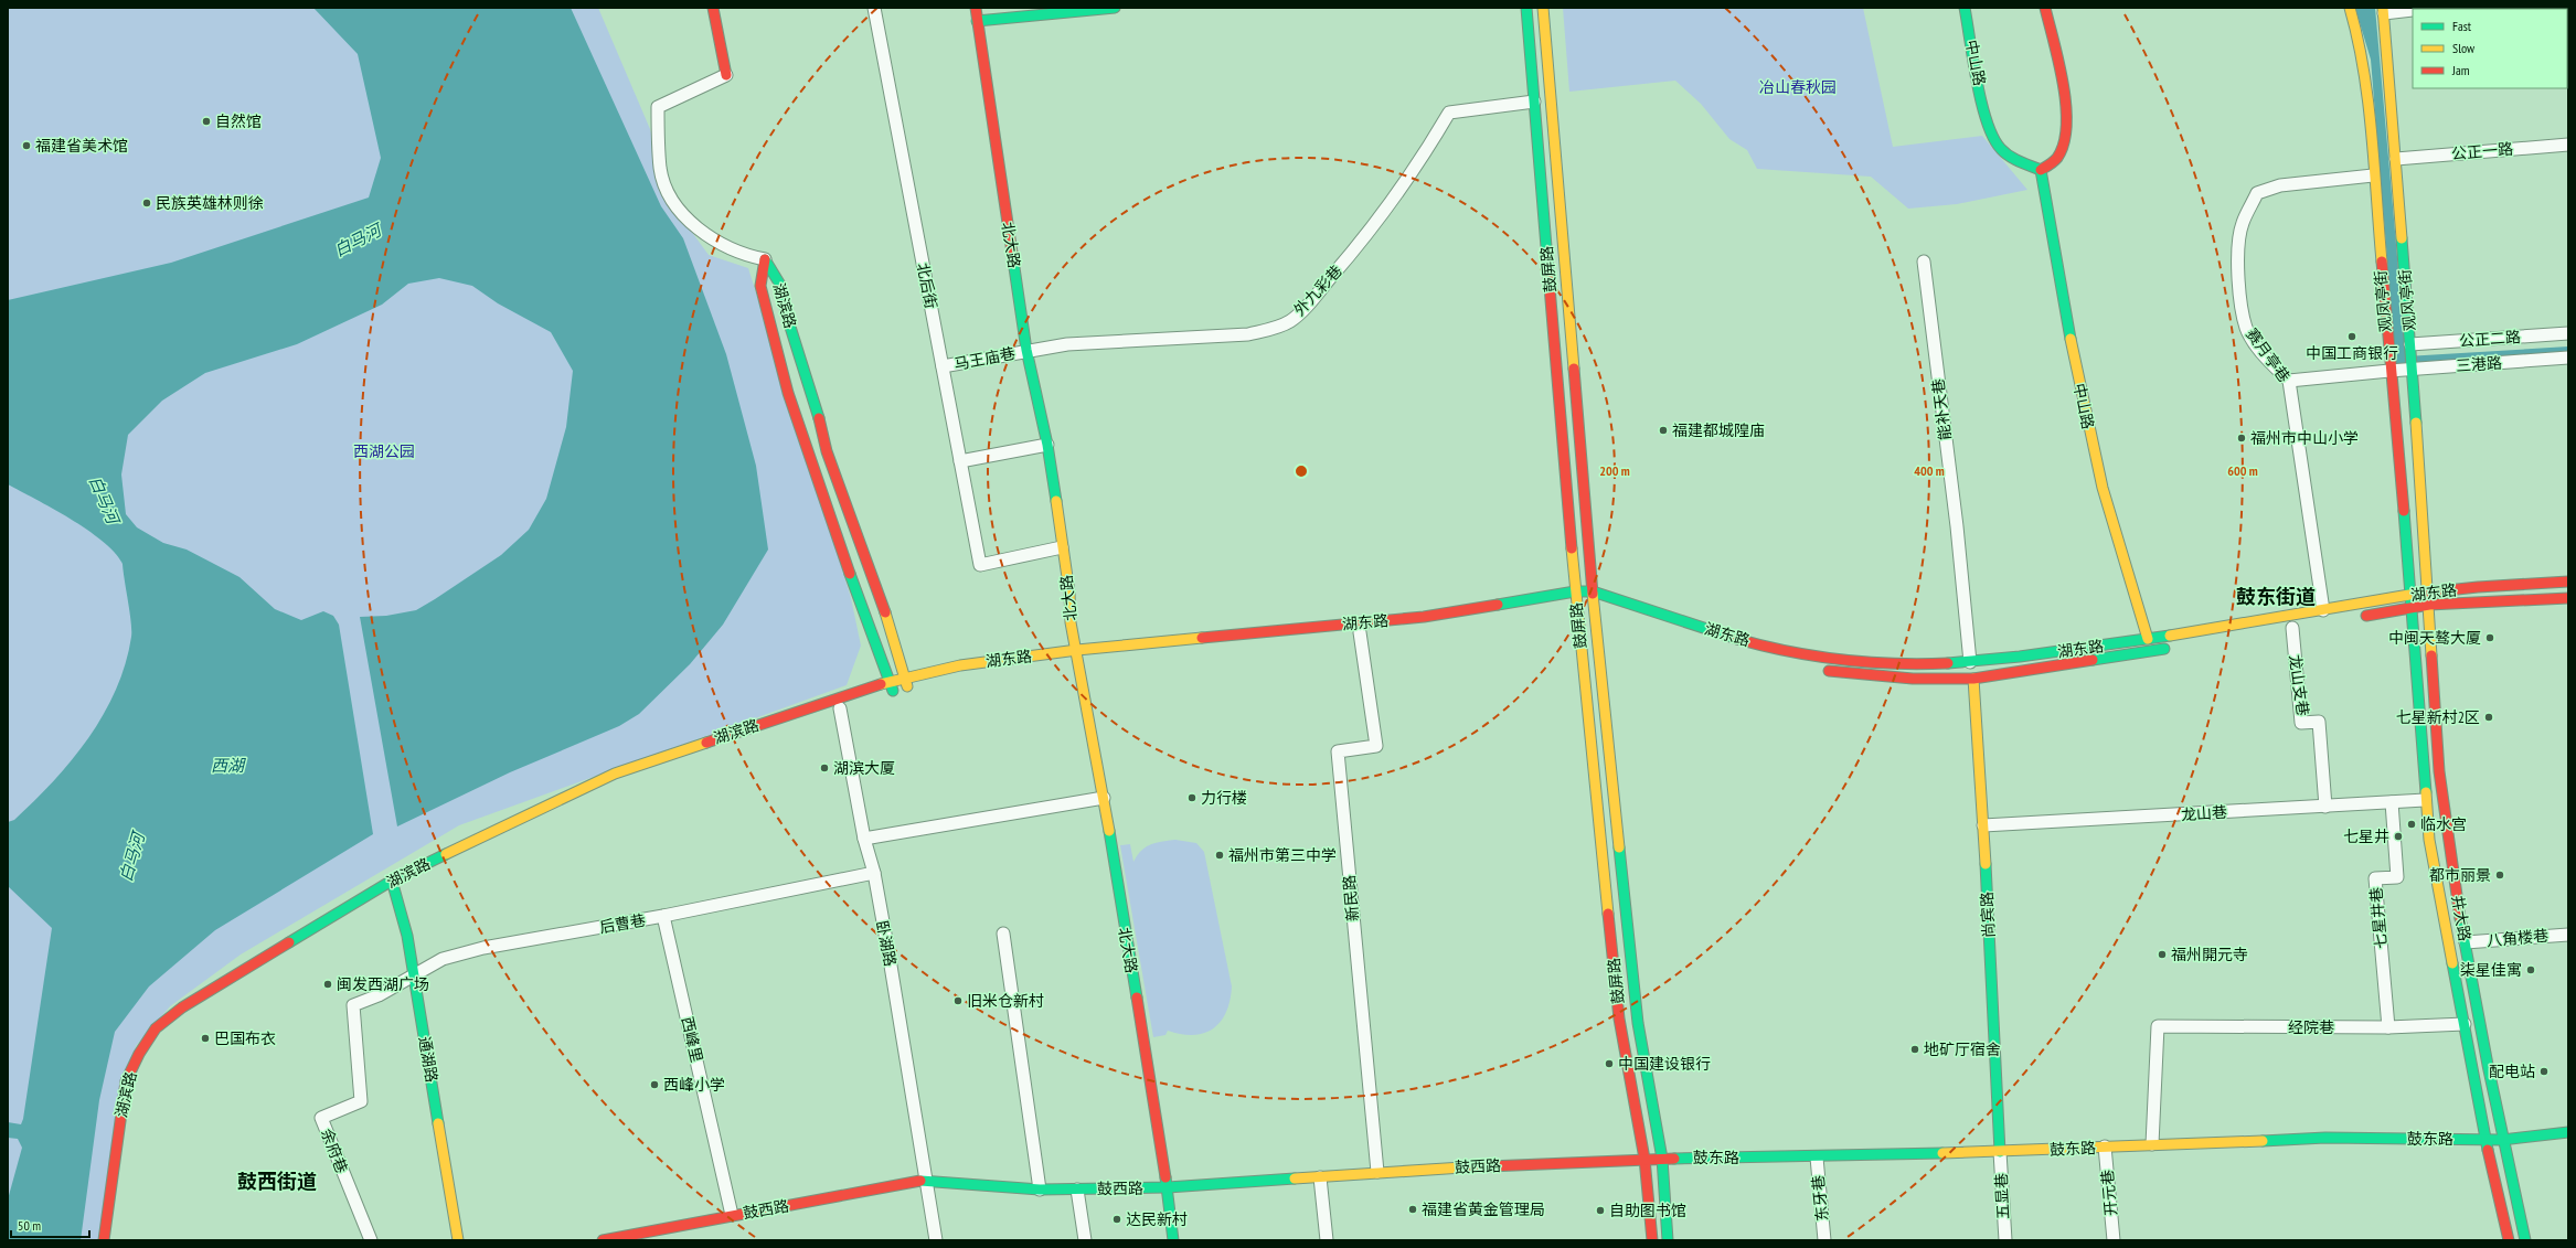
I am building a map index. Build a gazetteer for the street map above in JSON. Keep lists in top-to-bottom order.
{
  "streets": {
    "street": [
      "中山路",
      "公正一路",
      "北大路",
      "鼓屏路",
      "北后街",
      "外九彩巷",
      "观风亭街",
      "观凤亭街",
      "湖滨路",
      "公正二路",
      "赛月亭巷",
      "马王庙巷",
      "三港路",
      "能补天巷",
      "湖东路",
      "龙山支巷",
      "龙山巷",
      "新民路",
      "尚宾路",
      "七星井巷",
      "井大路",
      "后曹巷",
      "八角楼巷",
      "卧湖路",
      "经院巷",
      "西峰里",
      "通湖路",
      "鼓东路",
      "余府巷",
      "鼓西路",
      "开元巷",
      "五显巷",
      "东牙巷"
    ]
  },
  "crossings": [
    ["中山路", "湖东路"],
    ["公正一路", "观风亭街"],
    ["北大路", "北后街"],
    ["北大路", "外九彩巷"],
    ["北大路", "马王庙巷"],
    ["北大路", "湖东路"],
    ["北大路", "鼓西路"],
    ["鼓屏路", "外九彩巷"],
    ["鼓屏路", "湖东路"],
    ["鼓屏路", "鼓东路"],
    ["鼓屏路", "鼓西路"],
    ["北后街", "马王庙巷"],
    ["外九彩巷", "马王庙巷"],
    ["观风亭街", "公正二路"],
    ["观风亭街", "三港路"],
    ["观风亭街", "湖东路"],
    ["观风亭街", "井大路"],
    ["观凤亭街", "赛月亭巷"],
    ["观凤亭街", "三港路"],
    ["观凤亭街", "湖东路"],
    ["观凤亭街", "龙山巷"],
    ["观凤亭街", "经院巷"],
    ["观凤亭街", "鼓东路"],
    ["湖滨路", "湖东路"],
    ["湖滨路", "卧湖路"],
    ["湖滨路", "通湖路"],
    ["赛月亭巷", "三港路"],
    ["赛月亭巷", "湖东路"],
    ["能补天巷", "湖东路"],
    ["湖东路", "新民路"],
    ["湖东路", "尚宾路"],
    ["湖东路", "井大路"],
    ["龙山支巷", "龙山巷"],
    ["龙山巷", "尚宾路"],
    ["龙山巷", "七星井巷"],
    ["新民路", "鼓西路"],
    ["尚宾路", "鼓东路"],
    ["尚宾路", "五显巷"],
    ["七星井巷", "经院巷"],
    ["井大路", "八角楼巷"],
    ["井大路", "鼓东路"],
    ["后曹巷", "卧湖路"],
    ["后曹巷", "西峰里"],
    ["后曹巷", "通湖路"],
    ["后曹巷", "余府巷"],
    ["卧湖路", "鼓西路"],
    ["经院巷", "鼓东路"],
    ["西峰里", "鼓西路"],
    ["鼓东路", "鼓西路"],
    ["鼓东路", "开元巷"],
    ["鼓东路", "五显巷"],
    ["鼓东路", "东牙巷"]
  ],
  "districts": ["鼓东街道", "鼓西街道"],
  "water": ["白马河", "西湖"],
  "parks": ["冶山春秋园", "西湖公园"],
  "places": [
    "自然馆",
    "福建省美术馆",
    "民族英雄林则徐",
    "中国工商银行",
    "福建都城隍庙",
    "福州市中山小学",
    "中闽天骜大厦",
    "七星新村2区",
    "湖滨大厦",
    "力行楼",
    "临水宫",
    "七星井",
    "福州市第三中学",
    "都市丽景",
    "福州開元寺",
    "柒星佳寓",
    "闽发西湖广场",
    "旧米仓新村",
    "巴国布衣",
    "地矿厅宿舍",
    "中国建设银行",
    "配电站",
    "西峰小学",
    "福建省黄金管理局",
    "自助图书馆",
    "达民新村"
  ],
  "legend": ["Fast", "Slow", "Jam"],
  "scale_bar": "50 m",
  "rings": ["200 m", "400 m", "600 m"]
}
